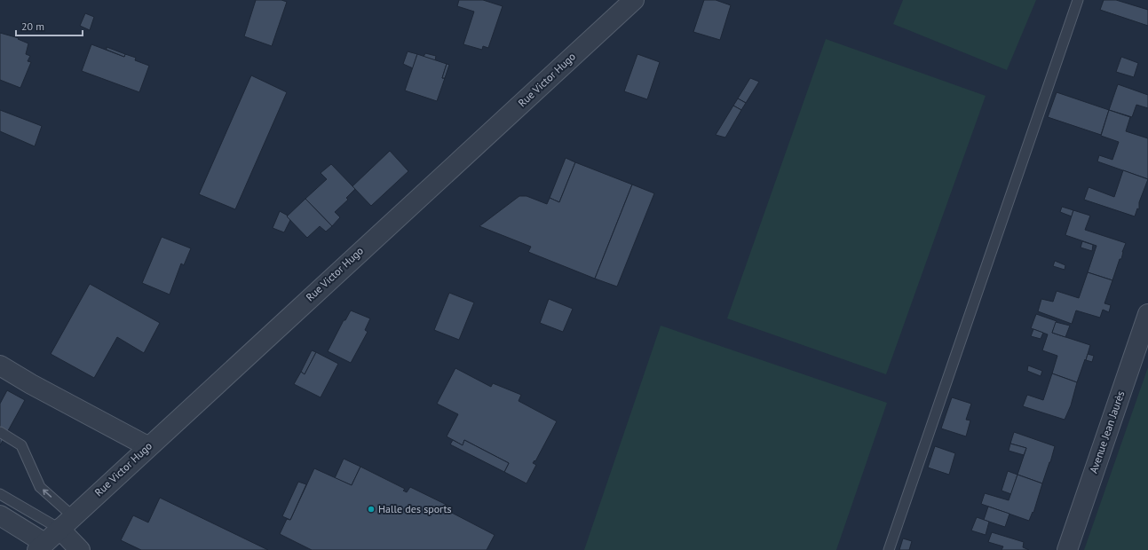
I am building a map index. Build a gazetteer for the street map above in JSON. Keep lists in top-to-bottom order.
{
  "streets": {
    "street": ["Rue Victor Hugo", "Avenue Jean Jaurès"]
  },
  "places": ["Halle des sports"],
  "scale_bar": "20 m"
}
